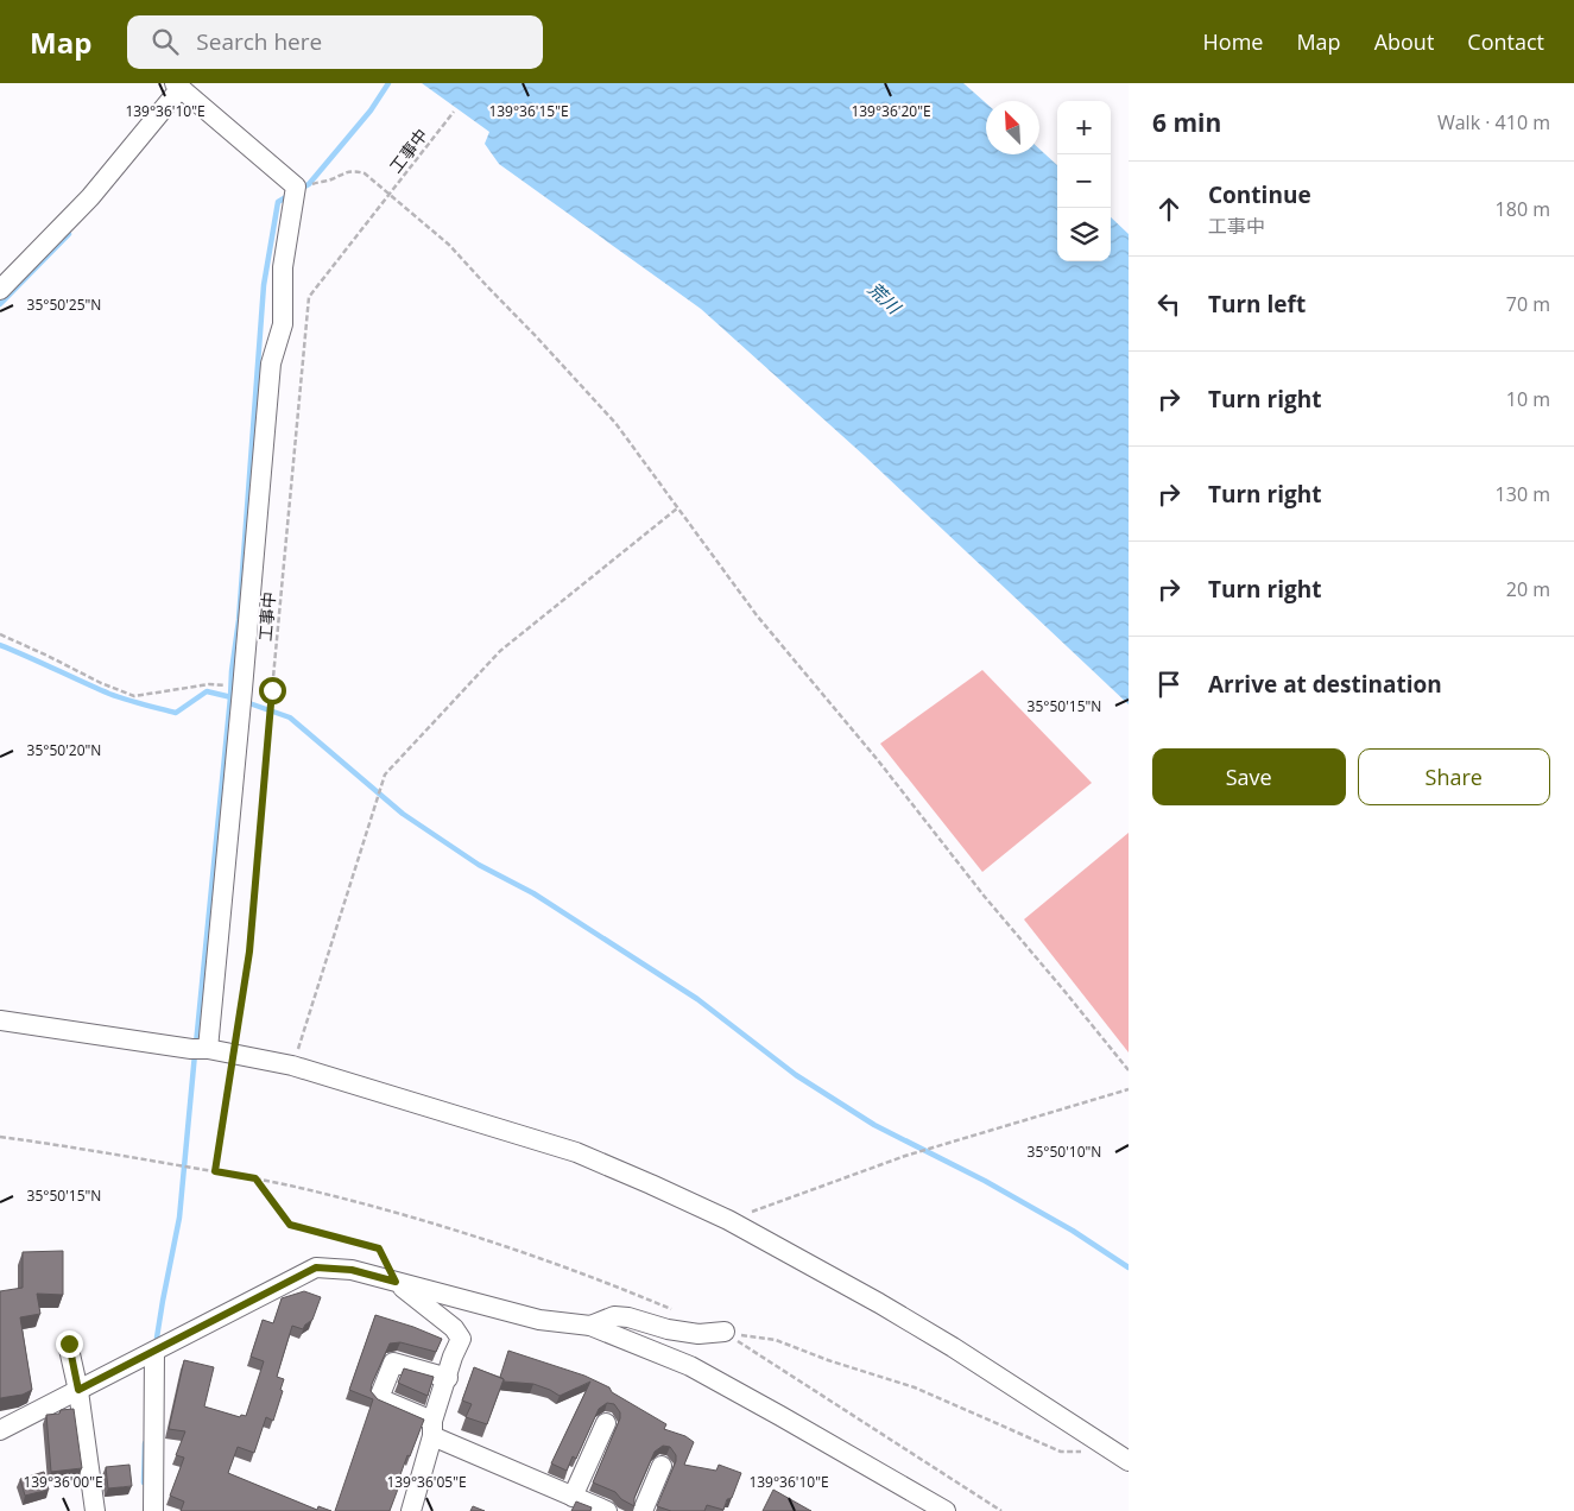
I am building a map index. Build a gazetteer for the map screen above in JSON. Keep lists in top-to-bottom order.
{
  "streets": {
    "path": ["工事中"]
  },
  "water": ["荒川"],
  "north": "top left",
  "page": {
    "header": "Map",
    "search": "Search here",
    "nav": [
      "Home",
      "Map",
      "About",
      "Contact"
    ],
    "heading": ["6 min", "Walk · 410 m"],
    "map_buttons": ["+", "−"],
    "list": [
      ["Continue", "工事中", "180 m"],
      ["Turn left", "70 m"],
      ["Turn right", "10 m"],
      ["Turn right", "130 m"],
      ["Turn right", "20 m"],
      "Arrive at destination"
    ],
    "buttons": ["Save", "Share"]
  },
  "coordinates": [
    "139°36'20\"E",
    "139°36'10\"E",
    "139°36'15\"E",
    "35°50'25\"N",
    "35°50'15\"N",
    "35°50'20\"N",
    "35°50'10\"N",
    "139°36'00\"E",
    "139°36'05\"E"
  ]
}
